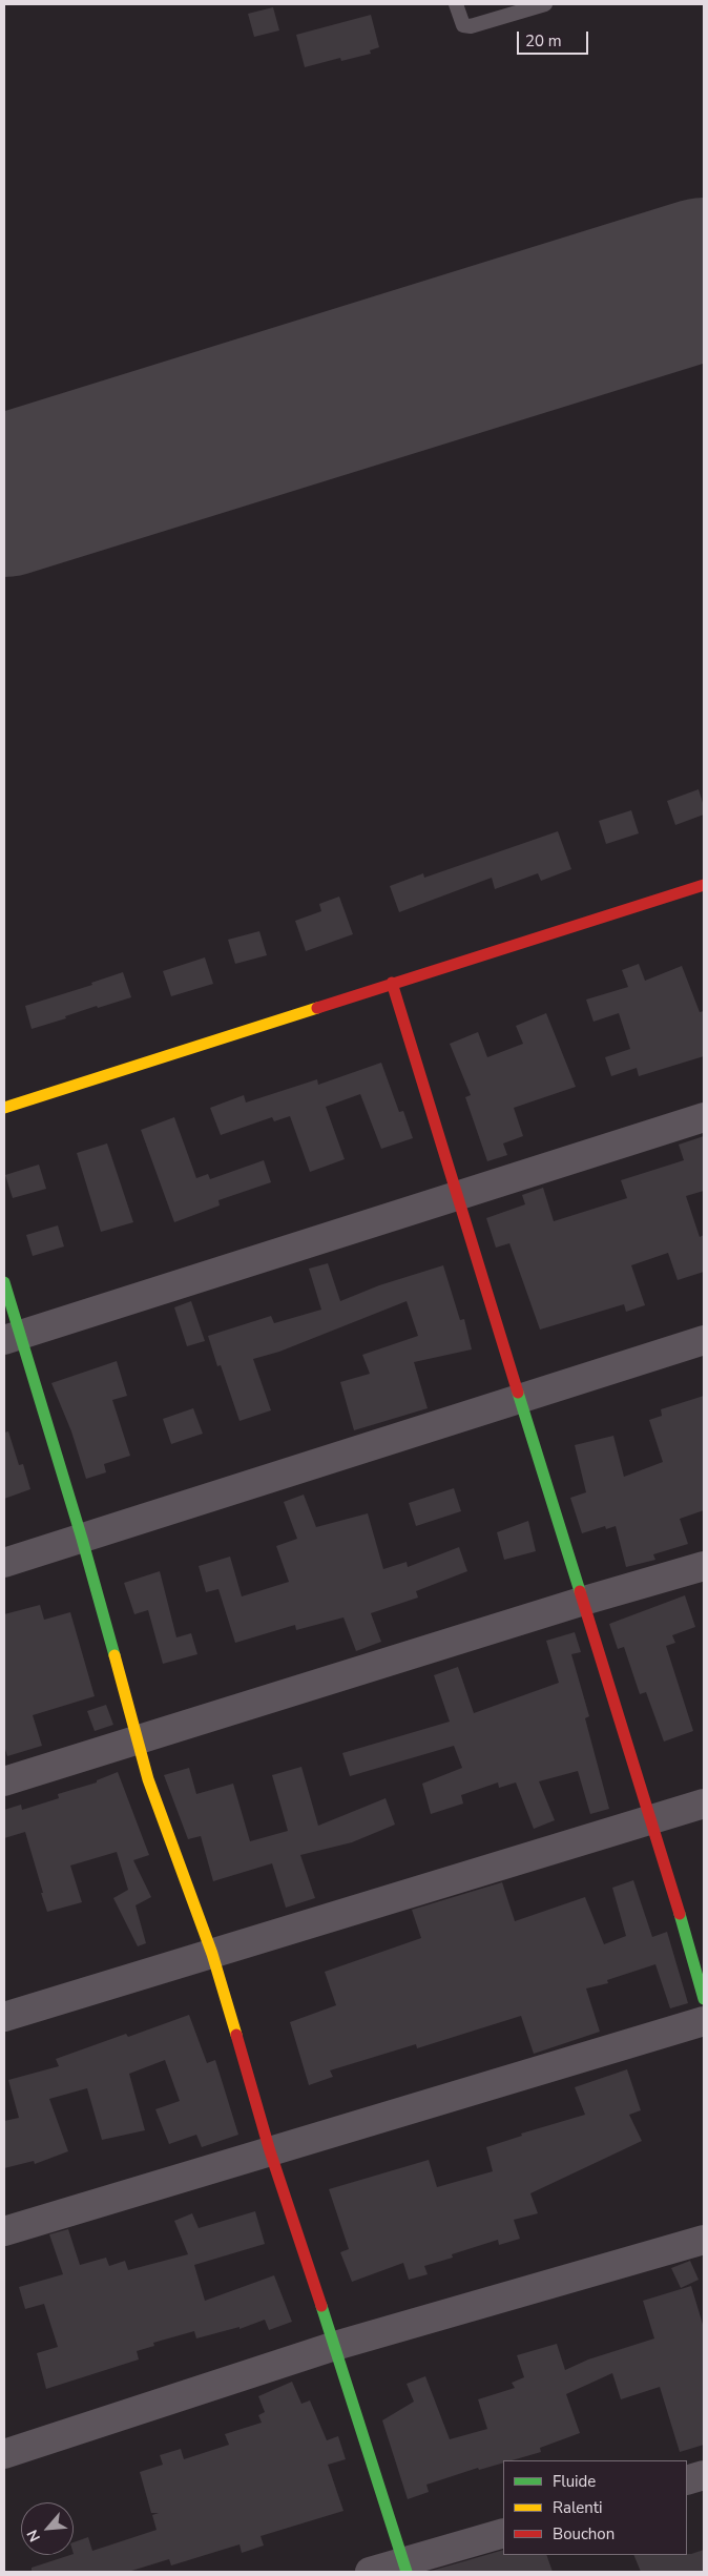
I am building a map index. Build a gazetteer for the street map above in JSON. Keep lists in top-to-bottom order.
{
  "legend": ["Fluide", "Ralenti", "Bouchon"],
  "scale_bar": "20 m",
  "north": "bottom left"
}
